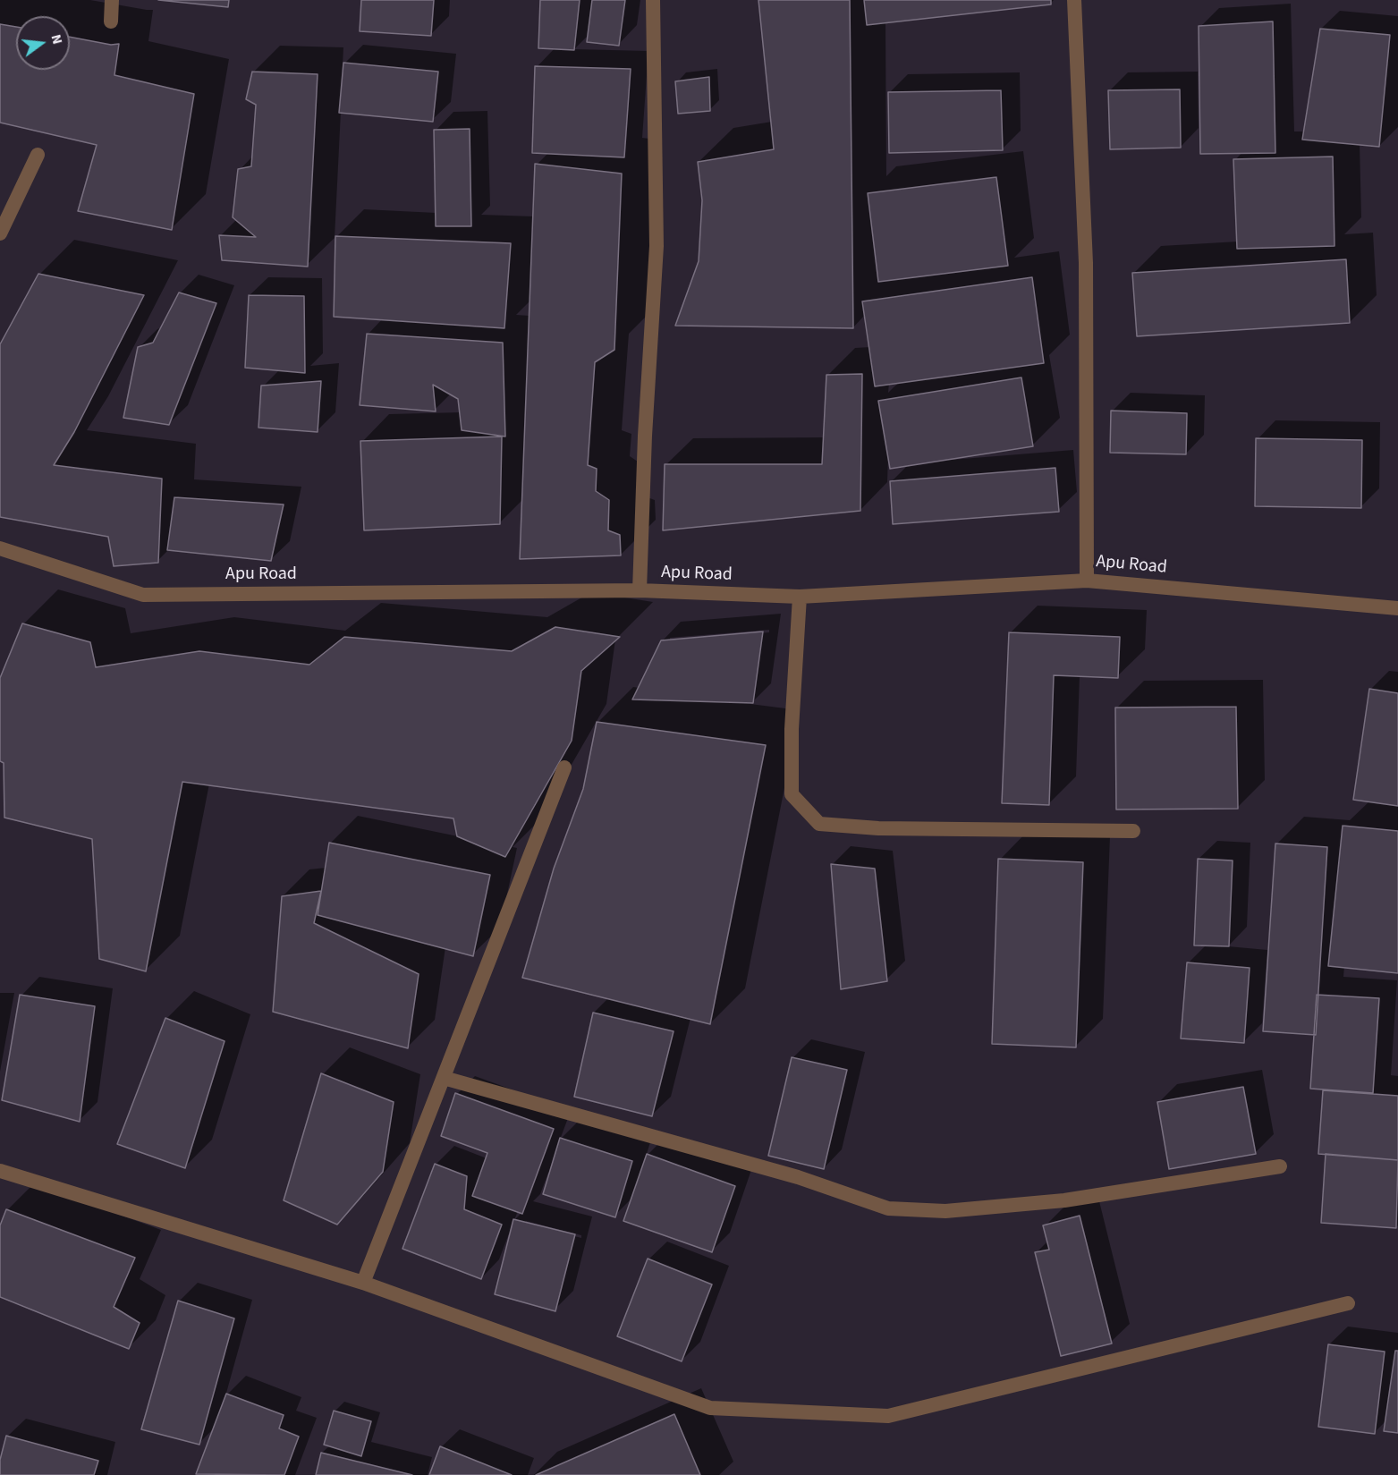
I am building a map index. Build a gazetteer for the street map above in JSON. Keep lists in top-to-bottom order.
{
  "streets": {
    "street": ["Apu Road"]
  },
  "north": "right"
}
